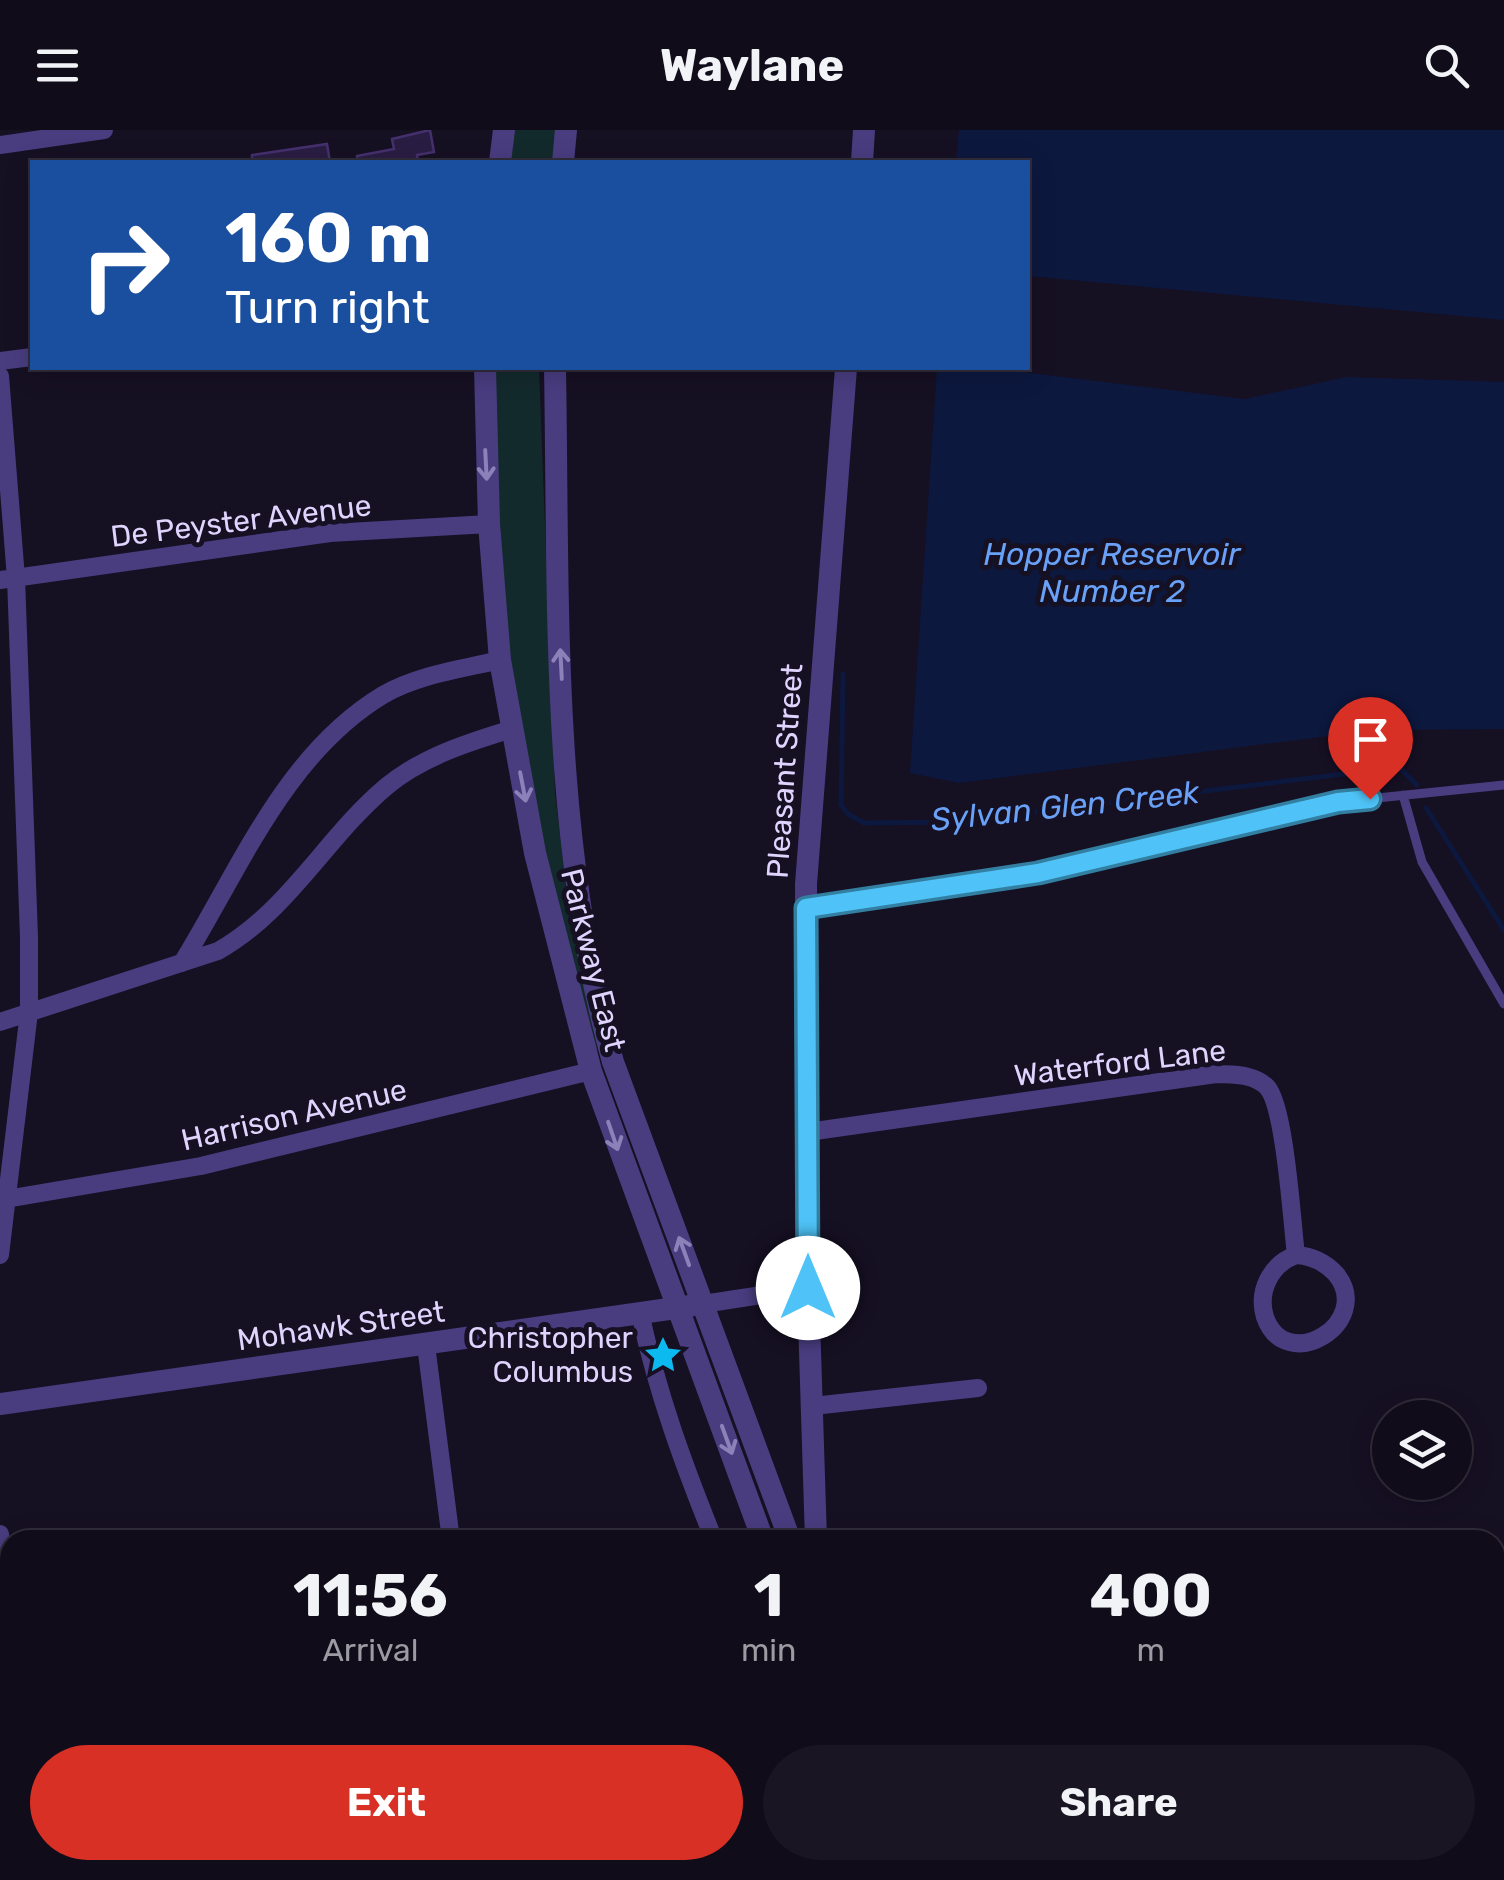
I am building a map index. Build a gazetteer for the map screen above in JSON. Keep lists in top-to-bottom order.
{
  "streets": {
    "street": [
      "De Peyster Avenue",
      "Pleasant Street",
      "Parkway East",
      "Waterford Lane",
      "Harrison Avenue",
      "Mohawk Street"
    ]
  },
  "crossings": [
    ["De Peyster Avenue", "Parkway East"],
    ["Pleasant Street", "Waterford Lane"],
    ["Pleasant Street", "Mohawk Street"],
    ["Parkway East", "Harrison Avenue"],
    ["Parkway East", "Mohawk Street"]
  ],
  "water": ["Hopper Reservoir Number 2", "Sylvan Glen Creek"],
  "places": {
    "place": ["Christopher Columbus"]
  },
  "page": {
    "header": "Waylane",
    "turn": ["160 m", "Turn right"],
    "eta": [
      "11:56",
      "Arrival",
      "1",
      "min",
      "400",
      "m"
    ],
    "buttons": ["Exit", "Share"]
  }
}
